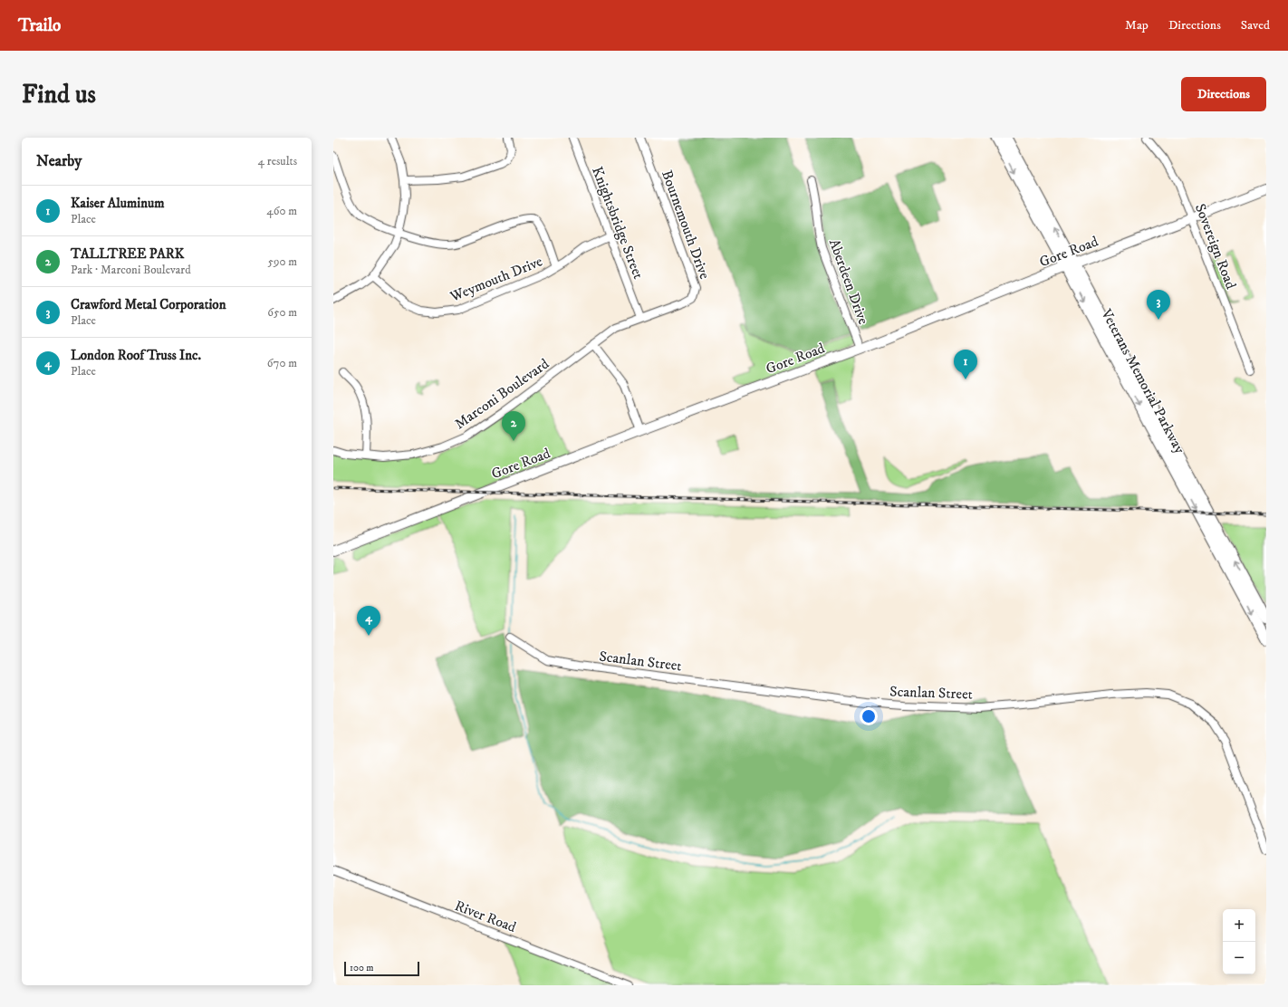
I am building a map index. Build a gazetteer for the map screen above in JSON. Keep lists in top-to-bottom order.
{
  "streets": {
    "highway": ["Veterans Memorial Parkway"],
    "main road": ["Gore Road"],
    "street": [
      "Knightsbridge Street",
      "Bournemouth Drive",
      "Sovereign Road",
      "Weymouth Drive",
      "Aberdeen Drive",
      "Marconi Boulevard",
      "Scanlan Street",
      "River Road"
    ]
  },
  "crossings": [
    ["Knightsbridge Street", "Bournemouth Drive"],
    ["Knightsbridge Street", "Weymouth Drive"],
    ["Bournemouth Drive", "Marconi Boulevard"],
    ["Sovereign Road", "Gore Road"],
    ["Gore Road", "Aberdeen Drive"],
    ["Gore Road", "Veterans Memorial Parkway"]
  ],
  "scale_bar": "100 m",
  "page": {
    "header": "Trailo",
    "nav": ["Map", "Directions", "Saved"],
    "buttons": "Directions",
    "title": "Find us",
    "heading": ["Nearby", "4 results"],
    "list": [
      {
        "mark": "1",
        "name": "Kaiser Aluminum",
        "note": "Place",
        "value": "460 m"
      },
      {
        "mark": "2",
        "name": "TALLTREE PARK",
        "note": "Park · Marconi Boulevard",
        "value": "590 m"
      },
      {
        "mark": "3",
        "name": "Crawford Metal Corporation",
        "note": "Place",
        "value": "650 m"
      },
      {
        "mark": "4",
        "name": "London Roof Truss Inc.",
        "note": "Place",
        "value": "670 m"
      }
    ],
    "pins": [
      "3",
      "1",
      "2",
      "4"
    ],
    "map_buttons": ["+", "−"],
    "scale": "100 m"
  }
}
